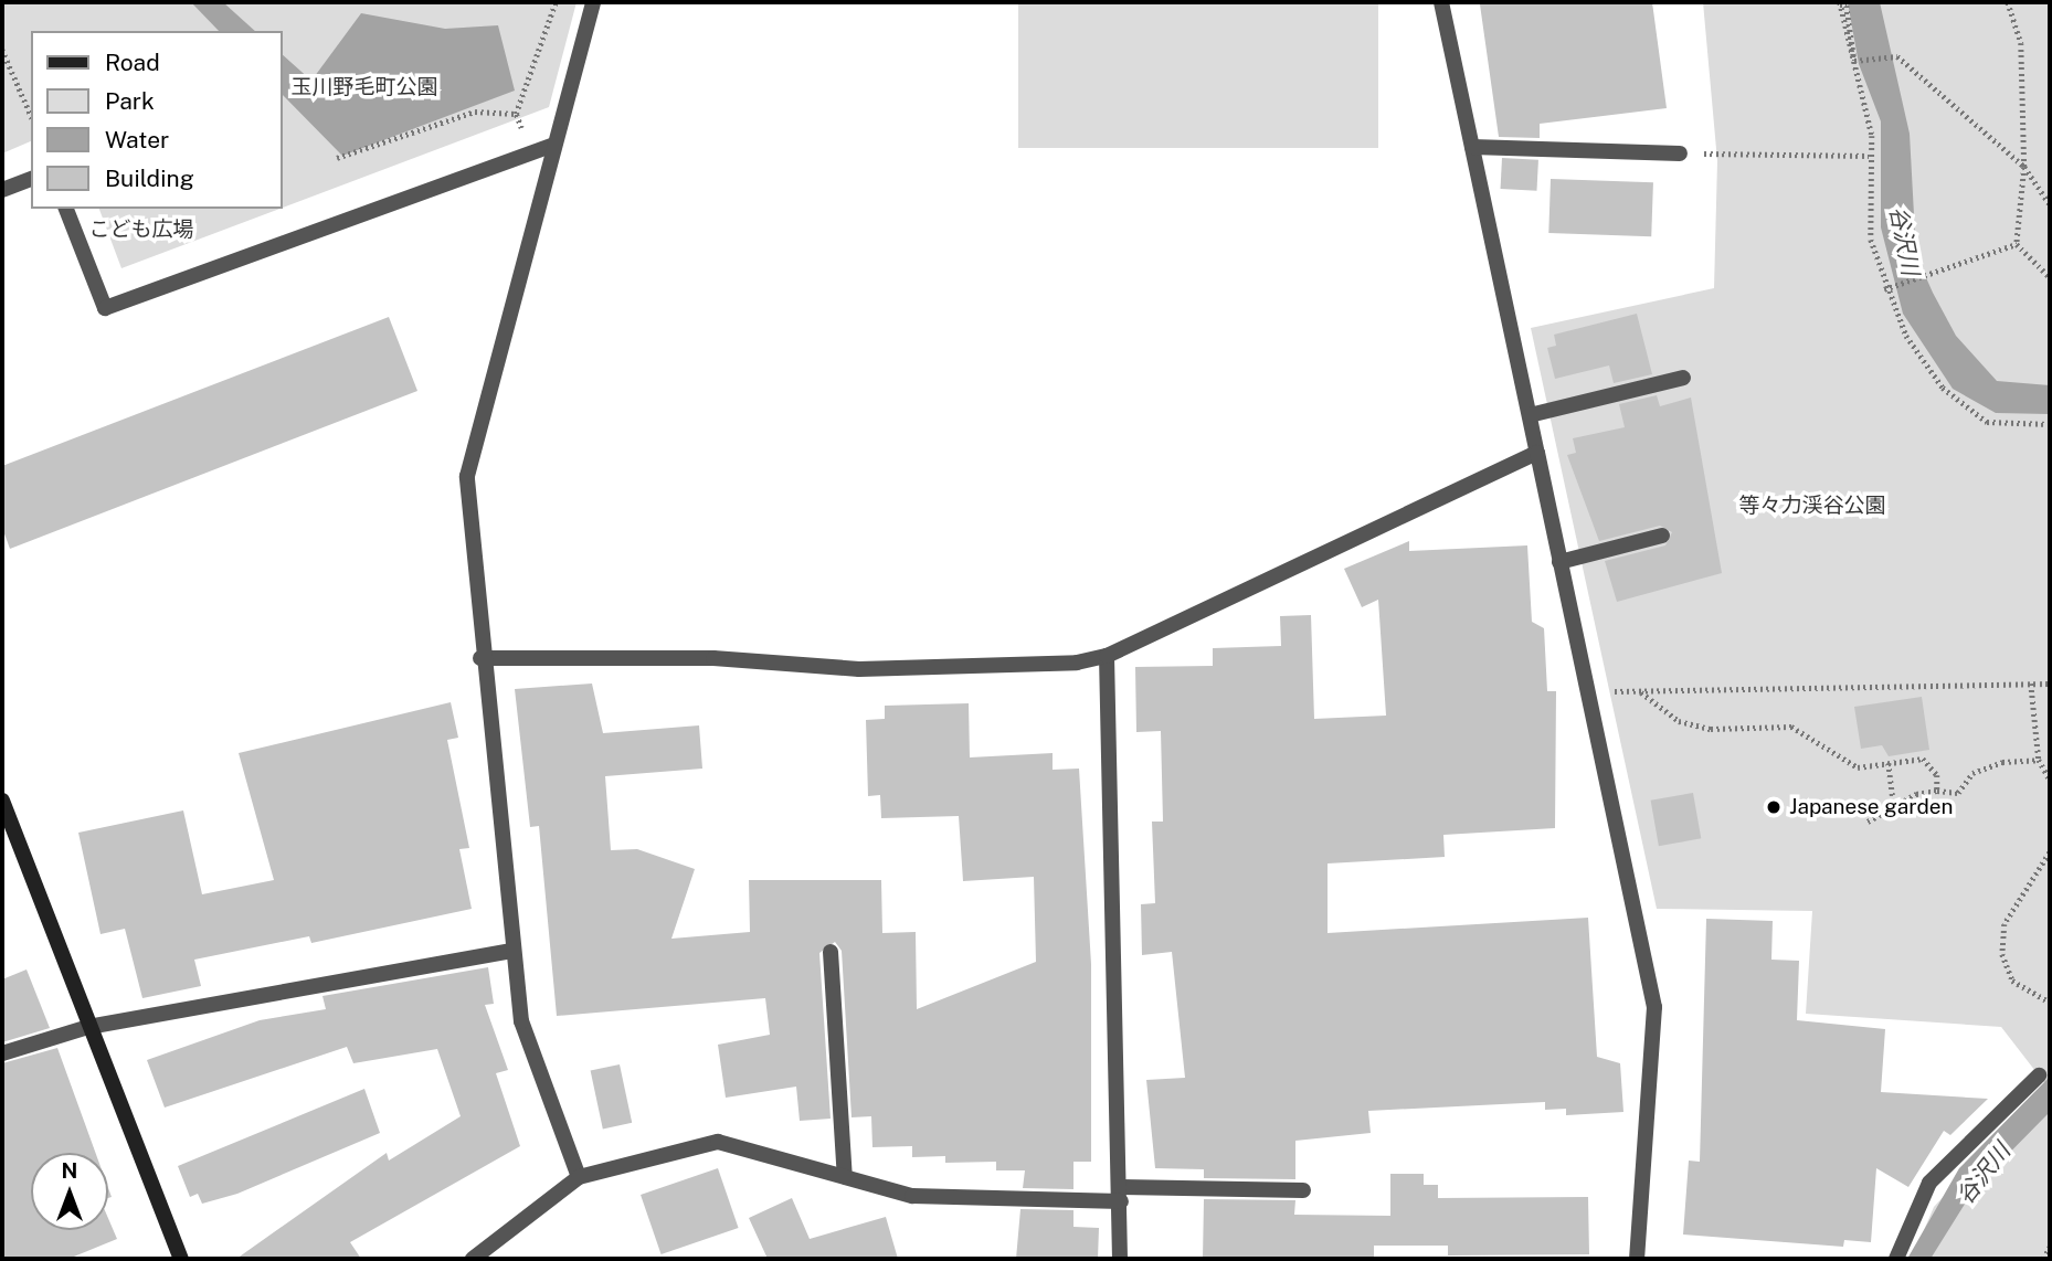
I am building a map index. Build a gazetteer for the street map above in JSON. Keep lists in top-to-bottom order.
{
  "water": ["谷沢川"],
  "parks": ["玉川野毛町公園", "こども広場", "等々力渓谷公園"],
  "places": ["Japanese garden"],
  "legend": [
    "Road",
    "Park",
    "Water",
    "Building"
  ],
  "north": "top"
}
